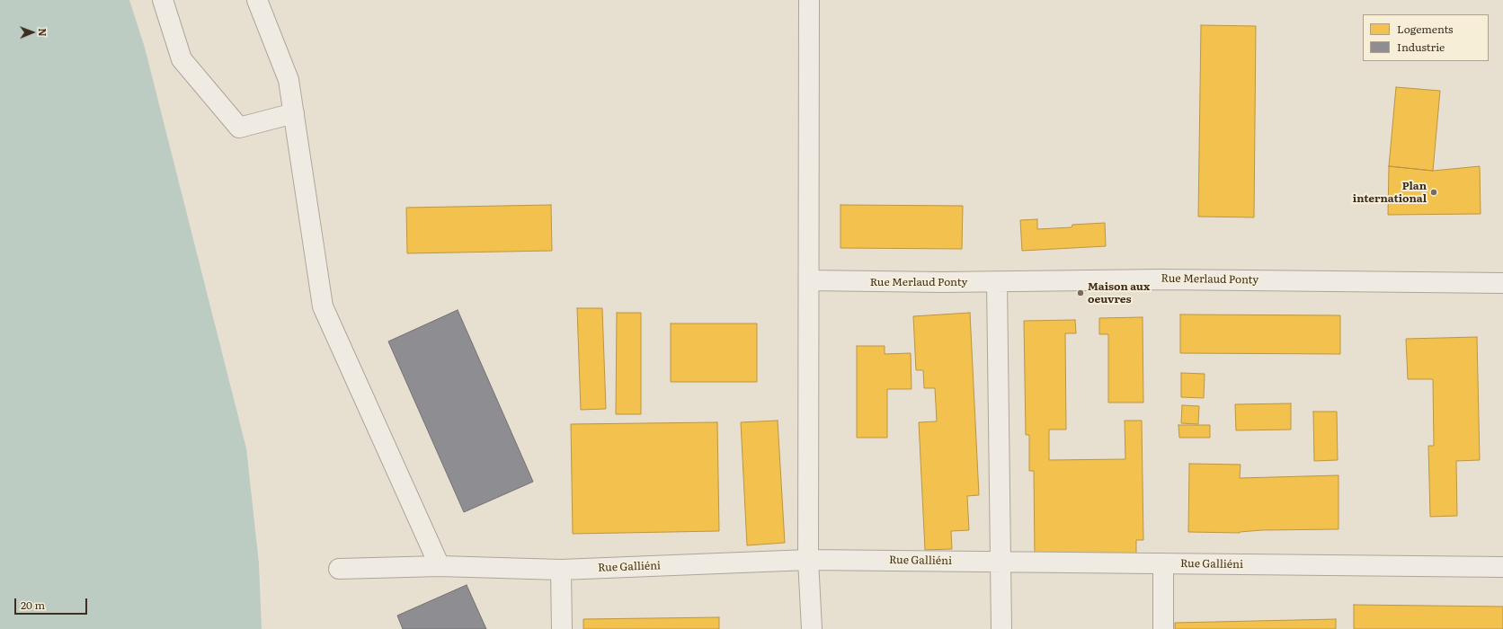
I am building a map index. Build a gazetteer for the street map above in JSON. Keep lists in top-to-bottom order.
{
  "streets": {
    "street": ["Rue Merlaud Ponty", "Rue Galliéni"]
  },
  "places": ["Plan international", "Maison aux oeuvres"],
  "legend": ["Logements", "Industrie"],
  "scale_bar": "20 m",
  "north": "right"
}
